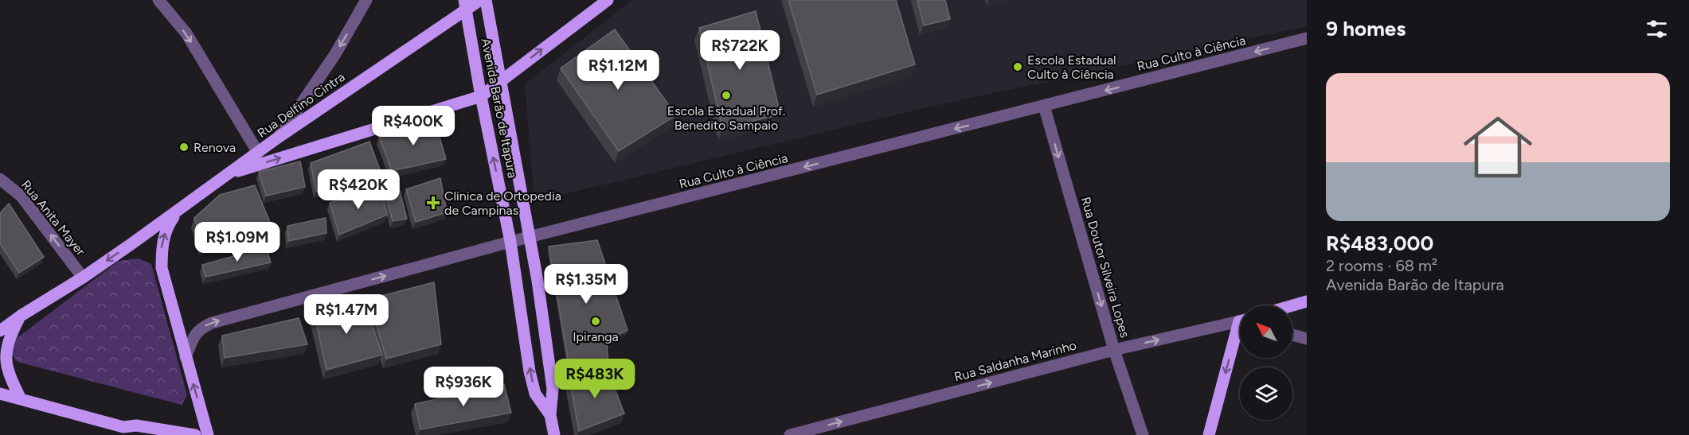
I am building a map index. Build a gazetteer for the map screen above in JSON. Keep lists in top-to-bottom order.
{
  "streets": {
    "main road": ["Rua Delfino Cintra", "Avenida Barão de Itapura"],
    "street": [
      "Rua Culto à Ciência",
      "Rua Anita Mayer",
      "Rua Doutor Silveira Lopes",
      "Rua Saldanha Marinho"
    ]
  },
  "crossings": [
    ["Rua Culto à Ciência", "Avenida Barão de Itapura"],
    ["Rua Culto à Ciência", "Rua Doutor Silveira Lopes"],
    ["Rua Delfino Cintra", "Rua Anita Mayer"],
    ["Rua Doutor Silveira Lopes", "Rua Saldanha Marinho"]
  ],
  "one_way": ["Rua Anita Mayer", "Rua Doutor Silveira Lopes", "Rua Saldanha Marinho"],
  "places": {
    "other": [
      "Escola Estadual Culto à Ciência",
      "Escola Estadual Prof. Benedito Sampaio",
      "Renova",
      "Ipiranga"
    ],
    "health": ["Clinica de Ortopedia de Campinas"]
  },
  "north": "top left",
  "page": {
    "heading": "9 homes",
    "price": [
      "R$722K",
      "R$1.12M",
      "R$400K",
      "R$420K",
      "R$1.09M",
      "R$1.35M",
      "R$1.47M",
      "R$483K",
      "R$936K"
    ],
    "list": [
      {
        "name": "R$483,000",
        "note": "2 rooms · 68 m² · Avenida Barão de Itapura"
      }
    ]
  }
}
